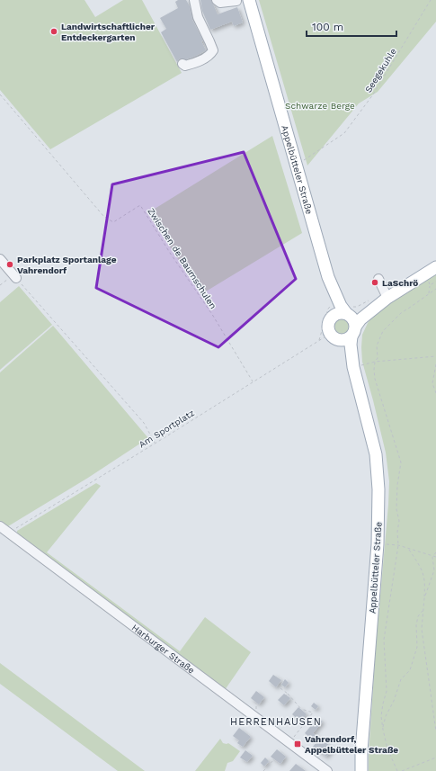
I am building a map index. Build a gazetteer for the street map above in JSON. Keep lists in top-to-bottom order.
{
  "streets": {
    "main road": ["Appelbütteler Straße"],
    "street": ["Harburger Straße"],
    "path": ["Seegekuhle", "Zwischen de Baumschulen", "Am Sportplatz"]
  },
  "crossings": [
    ["Seegekuhle", "Appelbütteler Straße"],
    ["Appelbütteler Straße", "Am Sportplatz"],
    ["Zwischen de Baumschulen", "Am Sportplatz"],
    ["Am Sportplatz", "Harburger Straße"]
  ],
  "districts": ["HERRENHAUSEN"],
  "parks": ["Schwarze Berge"],
  "places": {
    "other": ["Landwirtschaftlicher Entdeckergarten", "Parkplatz Sportanlage Vahrendorf", "LaSchrö"],
    "transit": ["Vahrendorf, Appelbütteler Straße"]
  },
  "scale_bar": "100 m"
}
